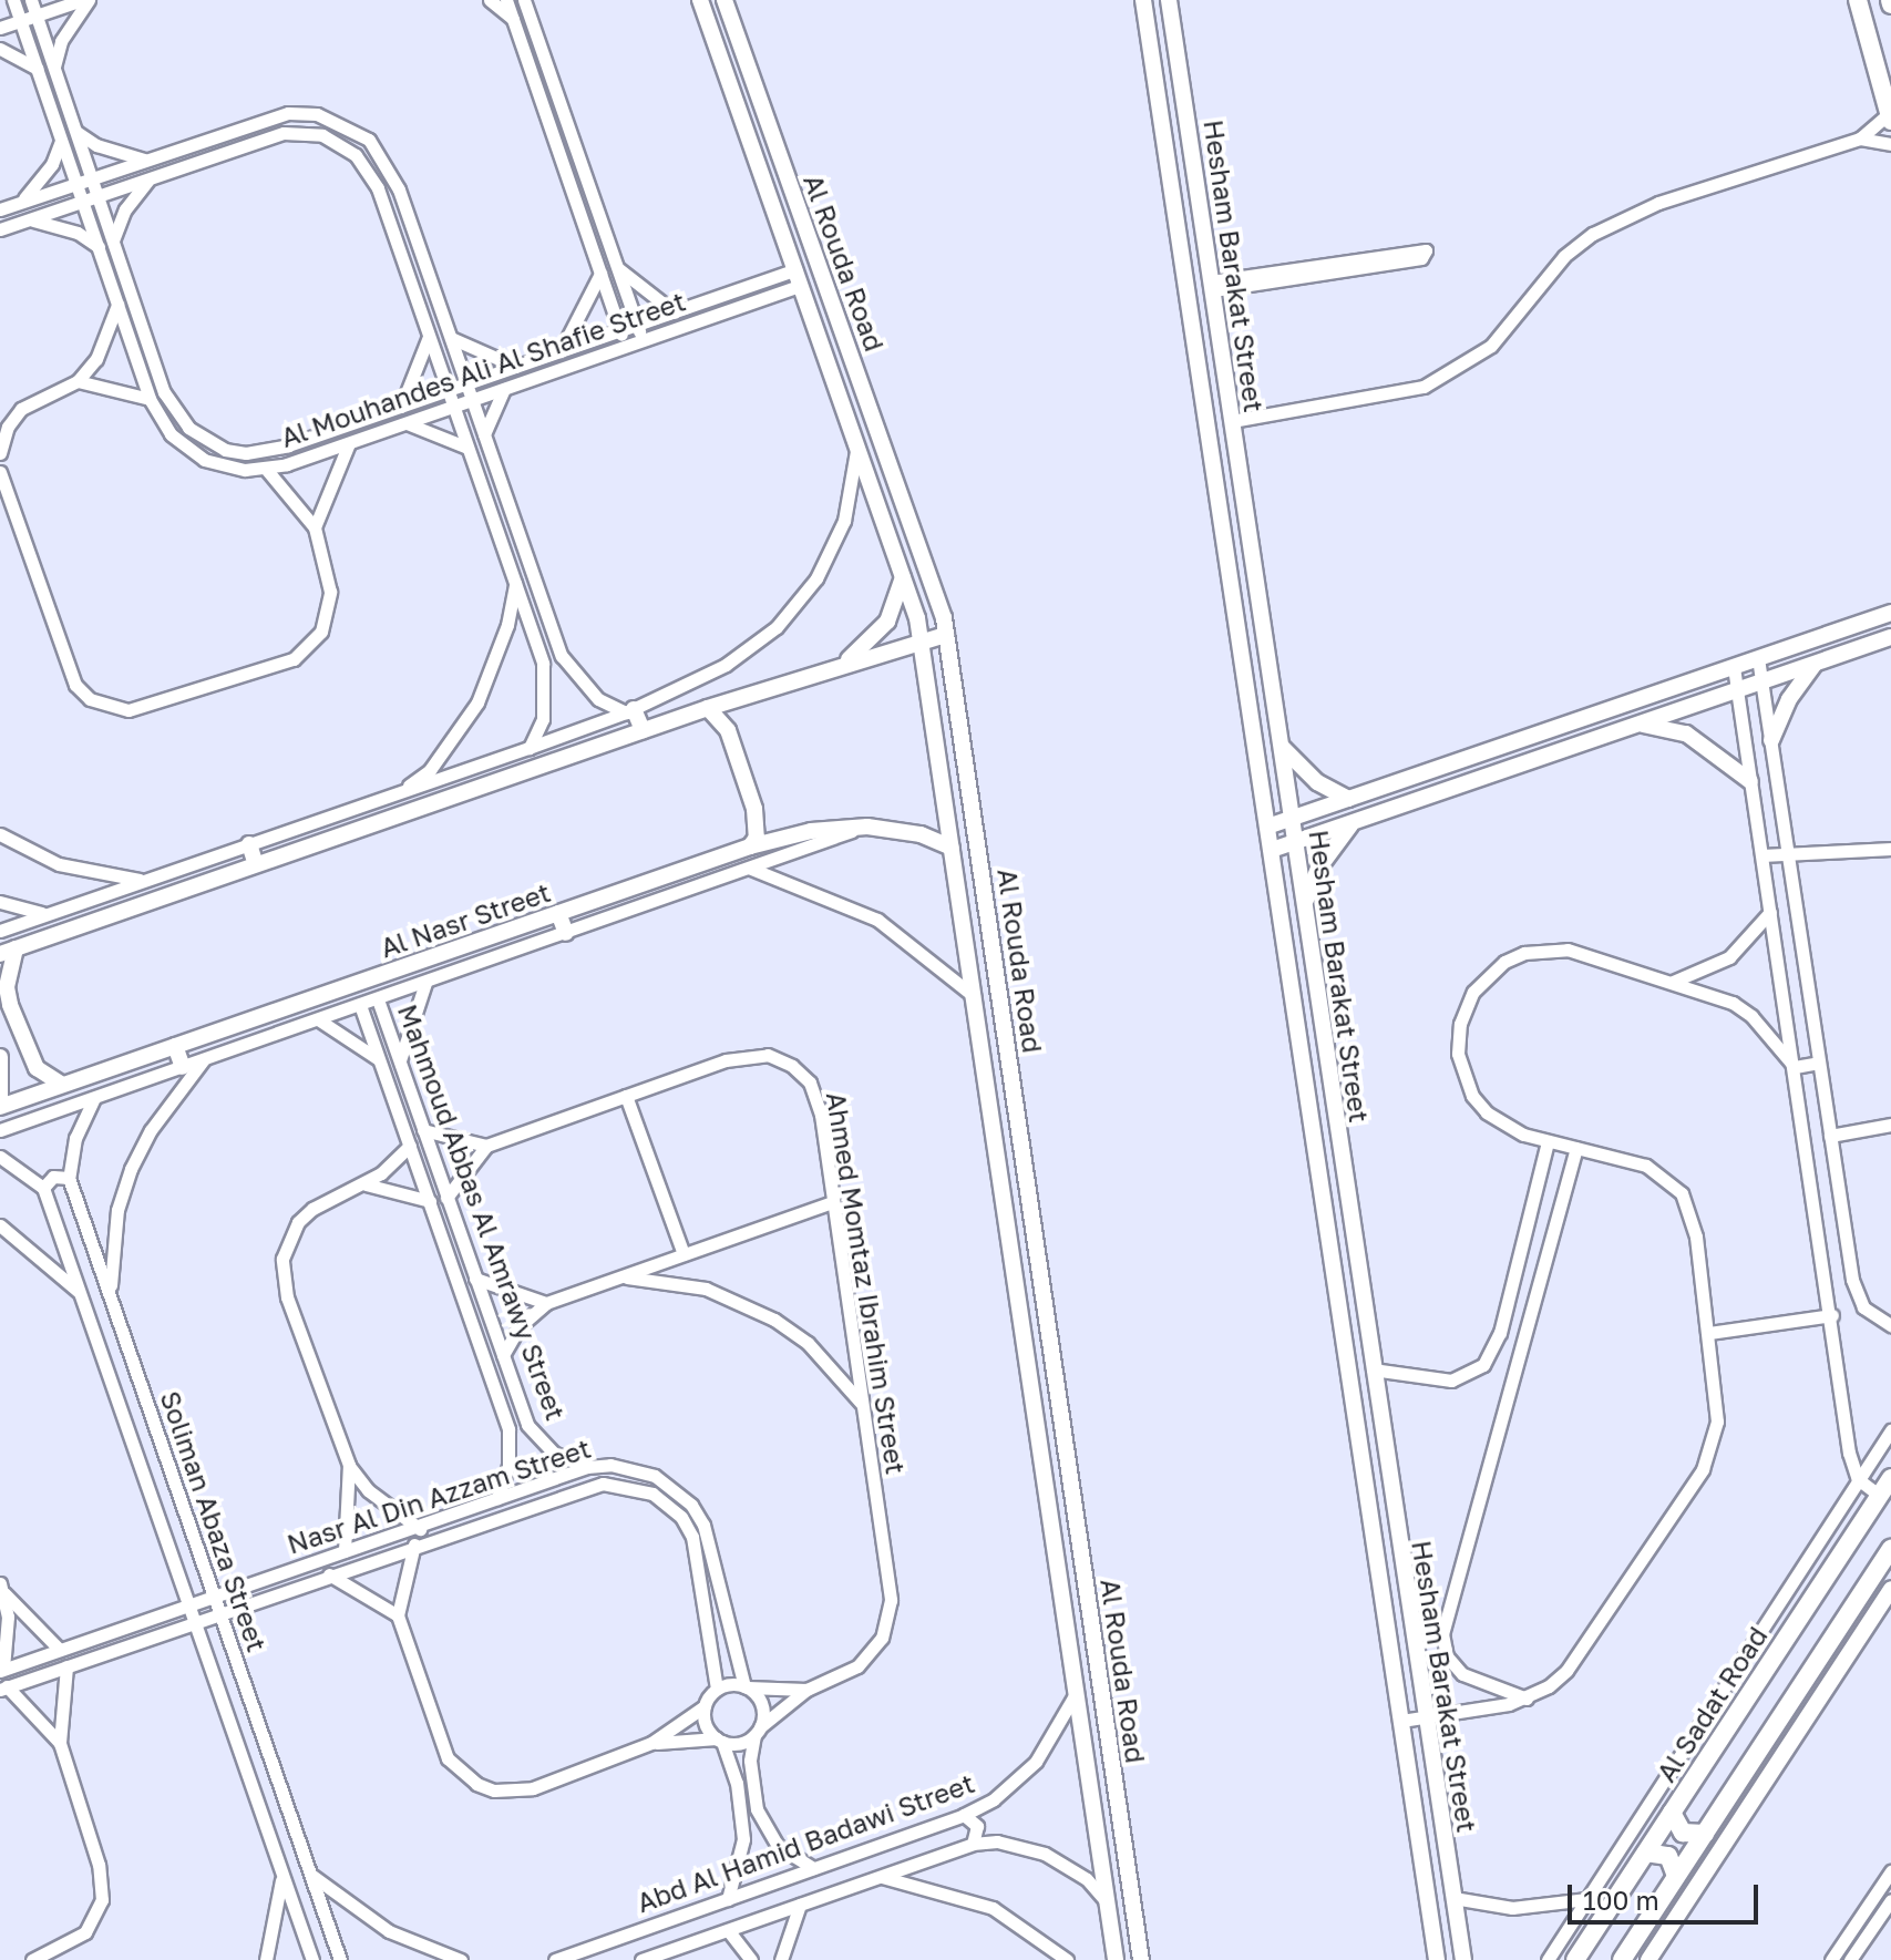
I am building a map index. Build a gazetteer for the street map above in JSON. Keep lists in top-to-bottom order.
{
  "streets": {
    "main road": ["Al Sadat Road"],
    "street": [
      "Al Rouda Road",
      "Hesham Barakat Street",
      "Al Mouhandes Ali Al Shafie Street",
      "Al Nasr Street",
      "Mahmoud Abbas Al Amrawy Street",
      "Ahmed Momtaz Ibrahim Street",
      "Nasr Al Din Azzam Street",
      "Soliman Abaza Street",
      "Abd Al Hamid Badawi Street"
    ]
  },
  "crossings": [
    ["Al Rouda Road", "Al Mouhandes Ali Al Shafie Street"],
    ["Al Rouda Road", "Al Nasr Street"],
    ["Al Rouda Road", "Abd Al Hamid Badawi Street"],
    ["Mahmoud Abbas Al Amrawy Street", "Nasr Al Din Azzam Street"],
    ["Ahmed Momtaz Ibrahim Street", "Nasr Al Din Azzam Street"],
    ["Nasr Al Din Azzam Street", "Soliman Abaza Street"]
  ],
  "scale_bar": "100 m"
}
